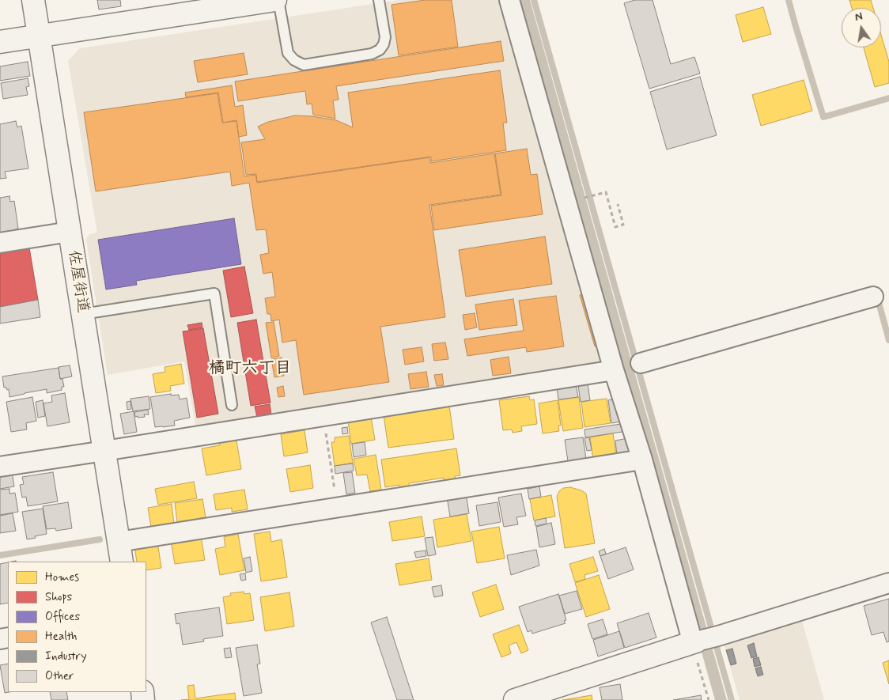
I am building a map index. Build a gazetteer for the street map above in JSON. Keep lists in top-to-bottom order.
{
  "streets": {
    "street": ["佐屋街道"]
  },
  "districts": ["橘町六丁目"],
  "legend": [
    "Homes",
    "Shops",
    "Offices",
    "Health",
    "Industry",
    "Other"
  ],
  "north": "top"
}
